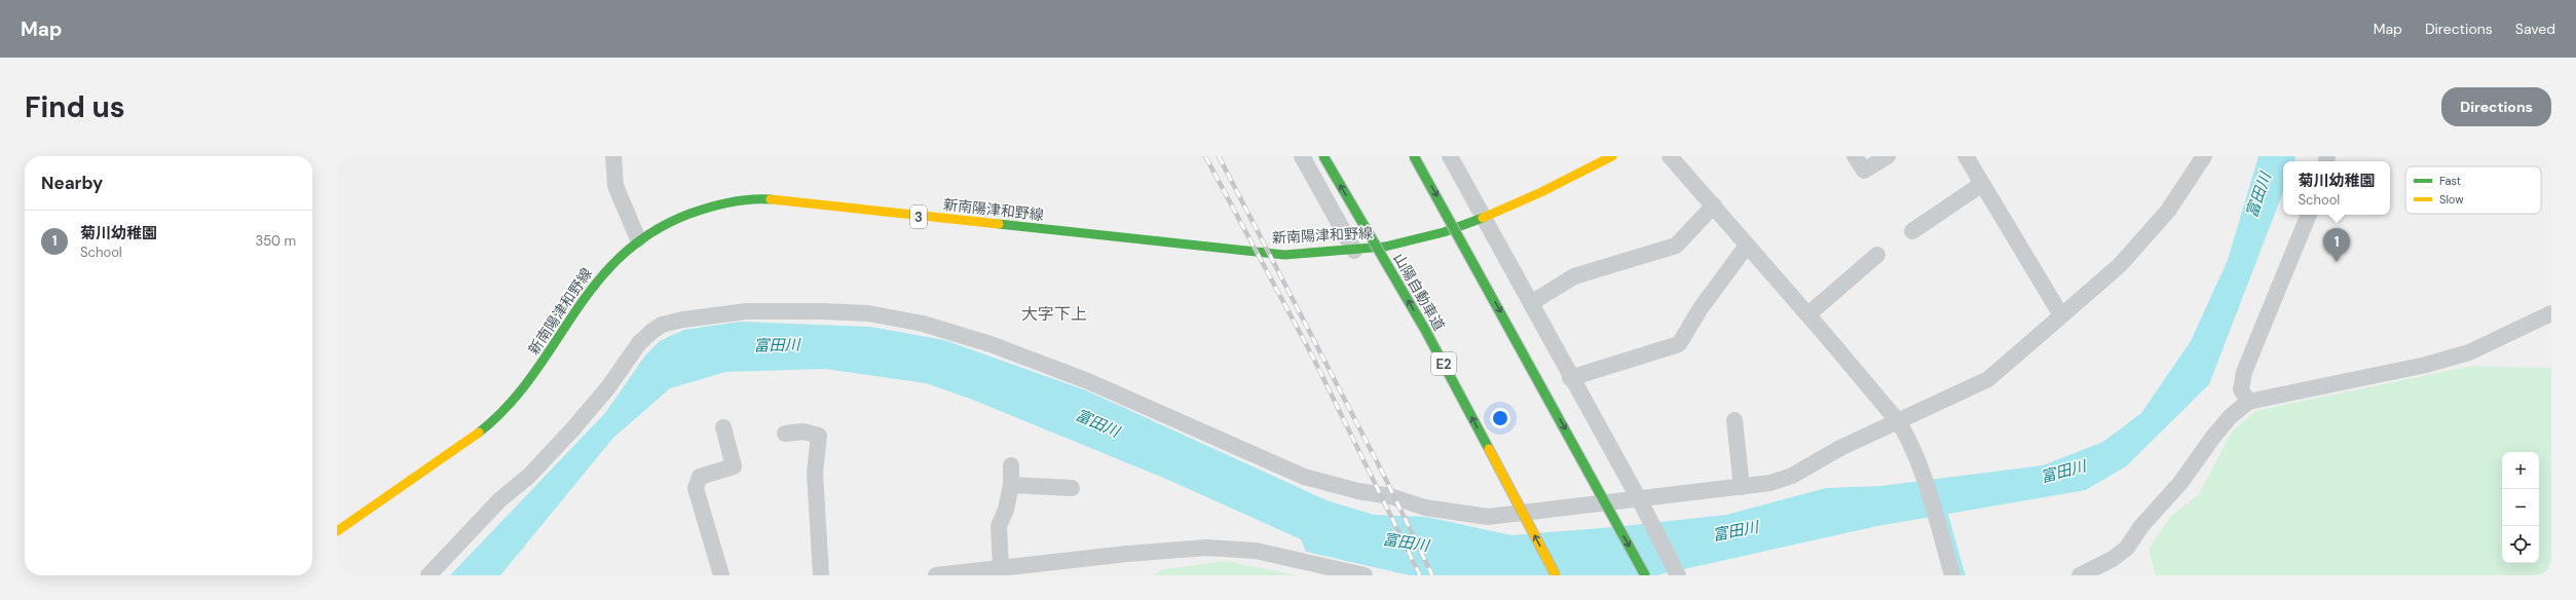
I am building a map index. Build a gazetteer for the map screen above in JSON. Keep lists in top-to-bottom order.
{
  "streets": {
    "main road": [
      "新南陽津和野線",
      "3",
      "山陽自動車道",
      "E2"
    ]
  },
  "districts": ["大字下上"],
  "water": ["富田川"],
  "legend": ["Fast", "Slow"],
  "page": {
    "header": "Map",
    "nav": ["Map", "Directions", "Saved"],
    "buttons": "Directions",
    "title": "Find us",
    "heading": "Nearby",
    "popup": ["菊川幼稚園", "School"],
    "list": [
      {
        "mark": "1",
        "name": "菊川幼稚園",
        "note": "School",
        "value": "350 m"
      }
    ],
    "pins": "1",
    "map_buttons": ["+", "−"]
  }
}
